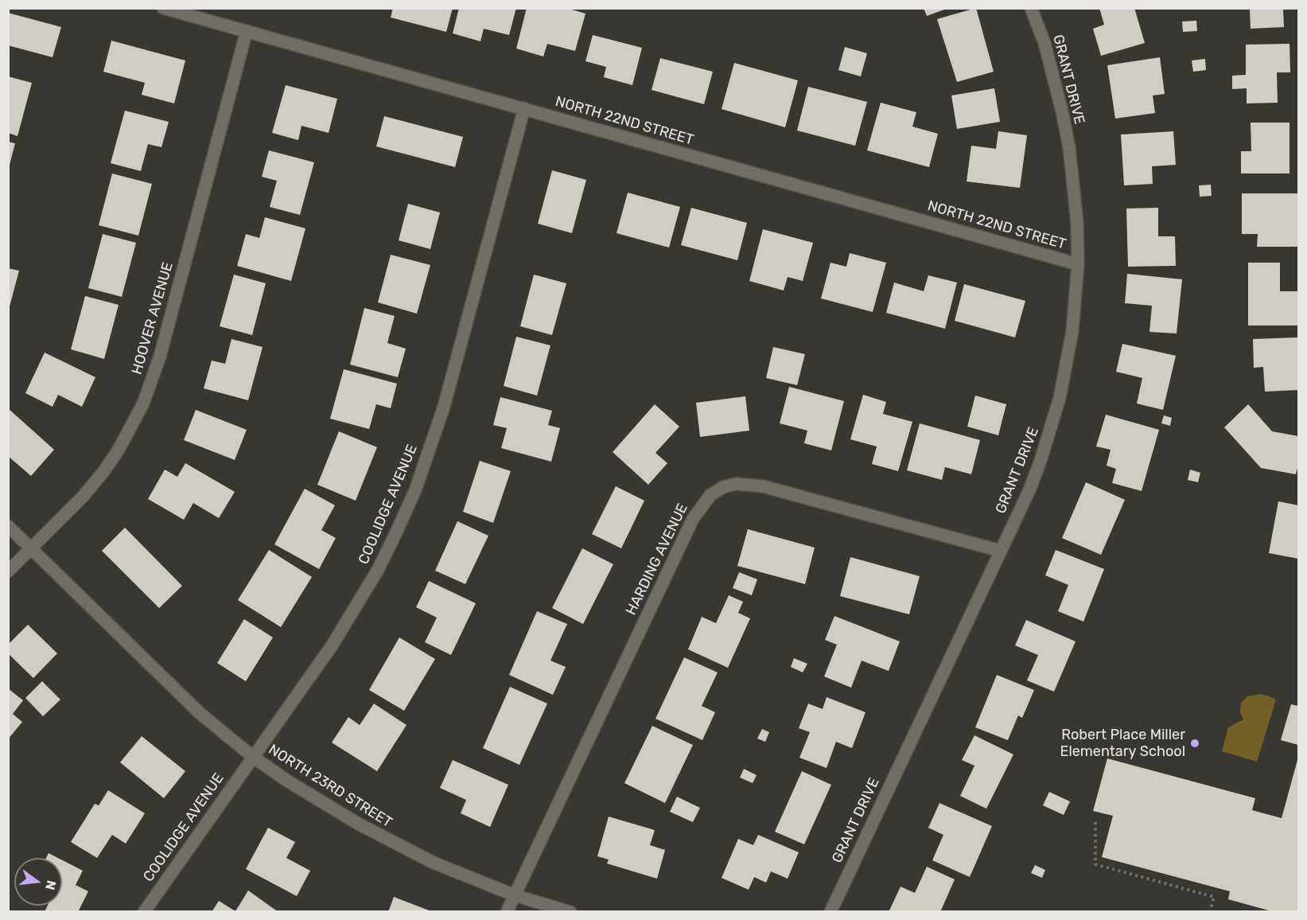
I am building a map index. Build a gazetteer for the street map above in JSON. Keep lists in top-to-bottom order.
{
  "streets": {
    "street": [
      "GRANT DRIVE",
      "NORTH 22ND STREET",
      "HOOVER AVENUE",
      "COOLIDGE AVENUE",
      "HARDING AVENUE",
      "NORTH 23RD STREET"
    ]
  },
  "crossings": [
    ["GRANT DRIVE", "NORTH 22ND STREET"],
    ["GRANT DRIVE", "HARDING AVENUE"],
    ["NORTH 22ND STREET", "HOOVER AVENUE"],
    ["NORTH 22ND STREET", "COOLIDGE AVENUE"],
    ["HOOVER AVENUE", "NORTH 23RD STREET"],
    ["COOLIDGE AVENUE", "NORTH 23RD STREET"],
    ["HARDING AVENUE", "NORTH 23RD STREET"]
  ],
  "places": ["Robert Place Miller Elementary School"],
  "north": "right"
}
